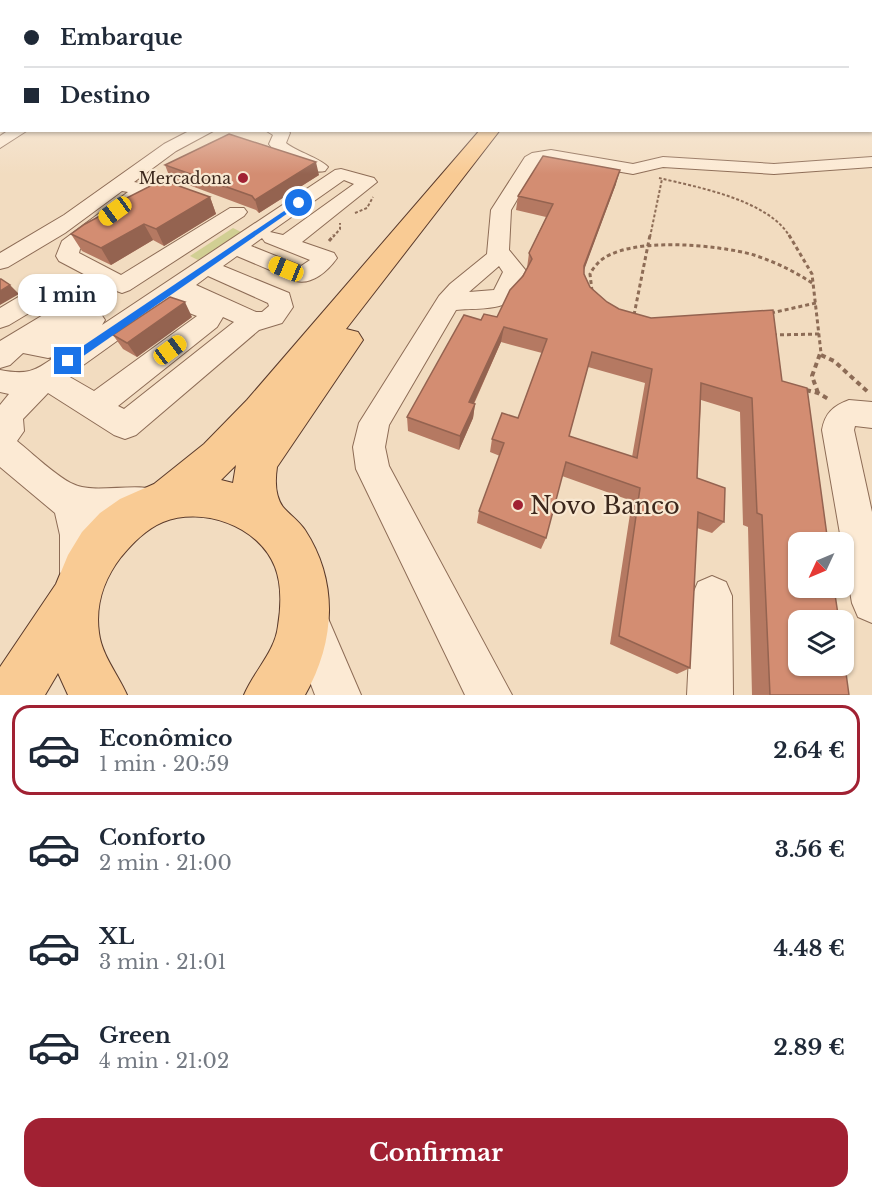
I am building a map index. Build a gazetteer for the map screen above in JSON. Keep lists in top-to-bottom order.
{
  "places": ["Mercadona", "Novo Banco"],
  "north": "bottom left",
  "page": {
    "banner": ["Embarque", "Destino"],
    "bubble": "1 min",
    "list": [
      {
        "name": "Econômico",
        "note": "1 min · 20:59",
        "value": "2.64 €"
      },
      {
        "name": "Conforto",
        "note": "2 min · 21:00",
        "value": "3.56 €"
      },
      {
        "name": "XL",
        "note": "3 min · 21:01",
        "value": "4.48 €"
      },
      {
        "name": "Green",
        "note": "4 min · 21:02",
        "value": "2.89 €"
      }
    ],
    "buttons": "Confirmar"
  }
}
